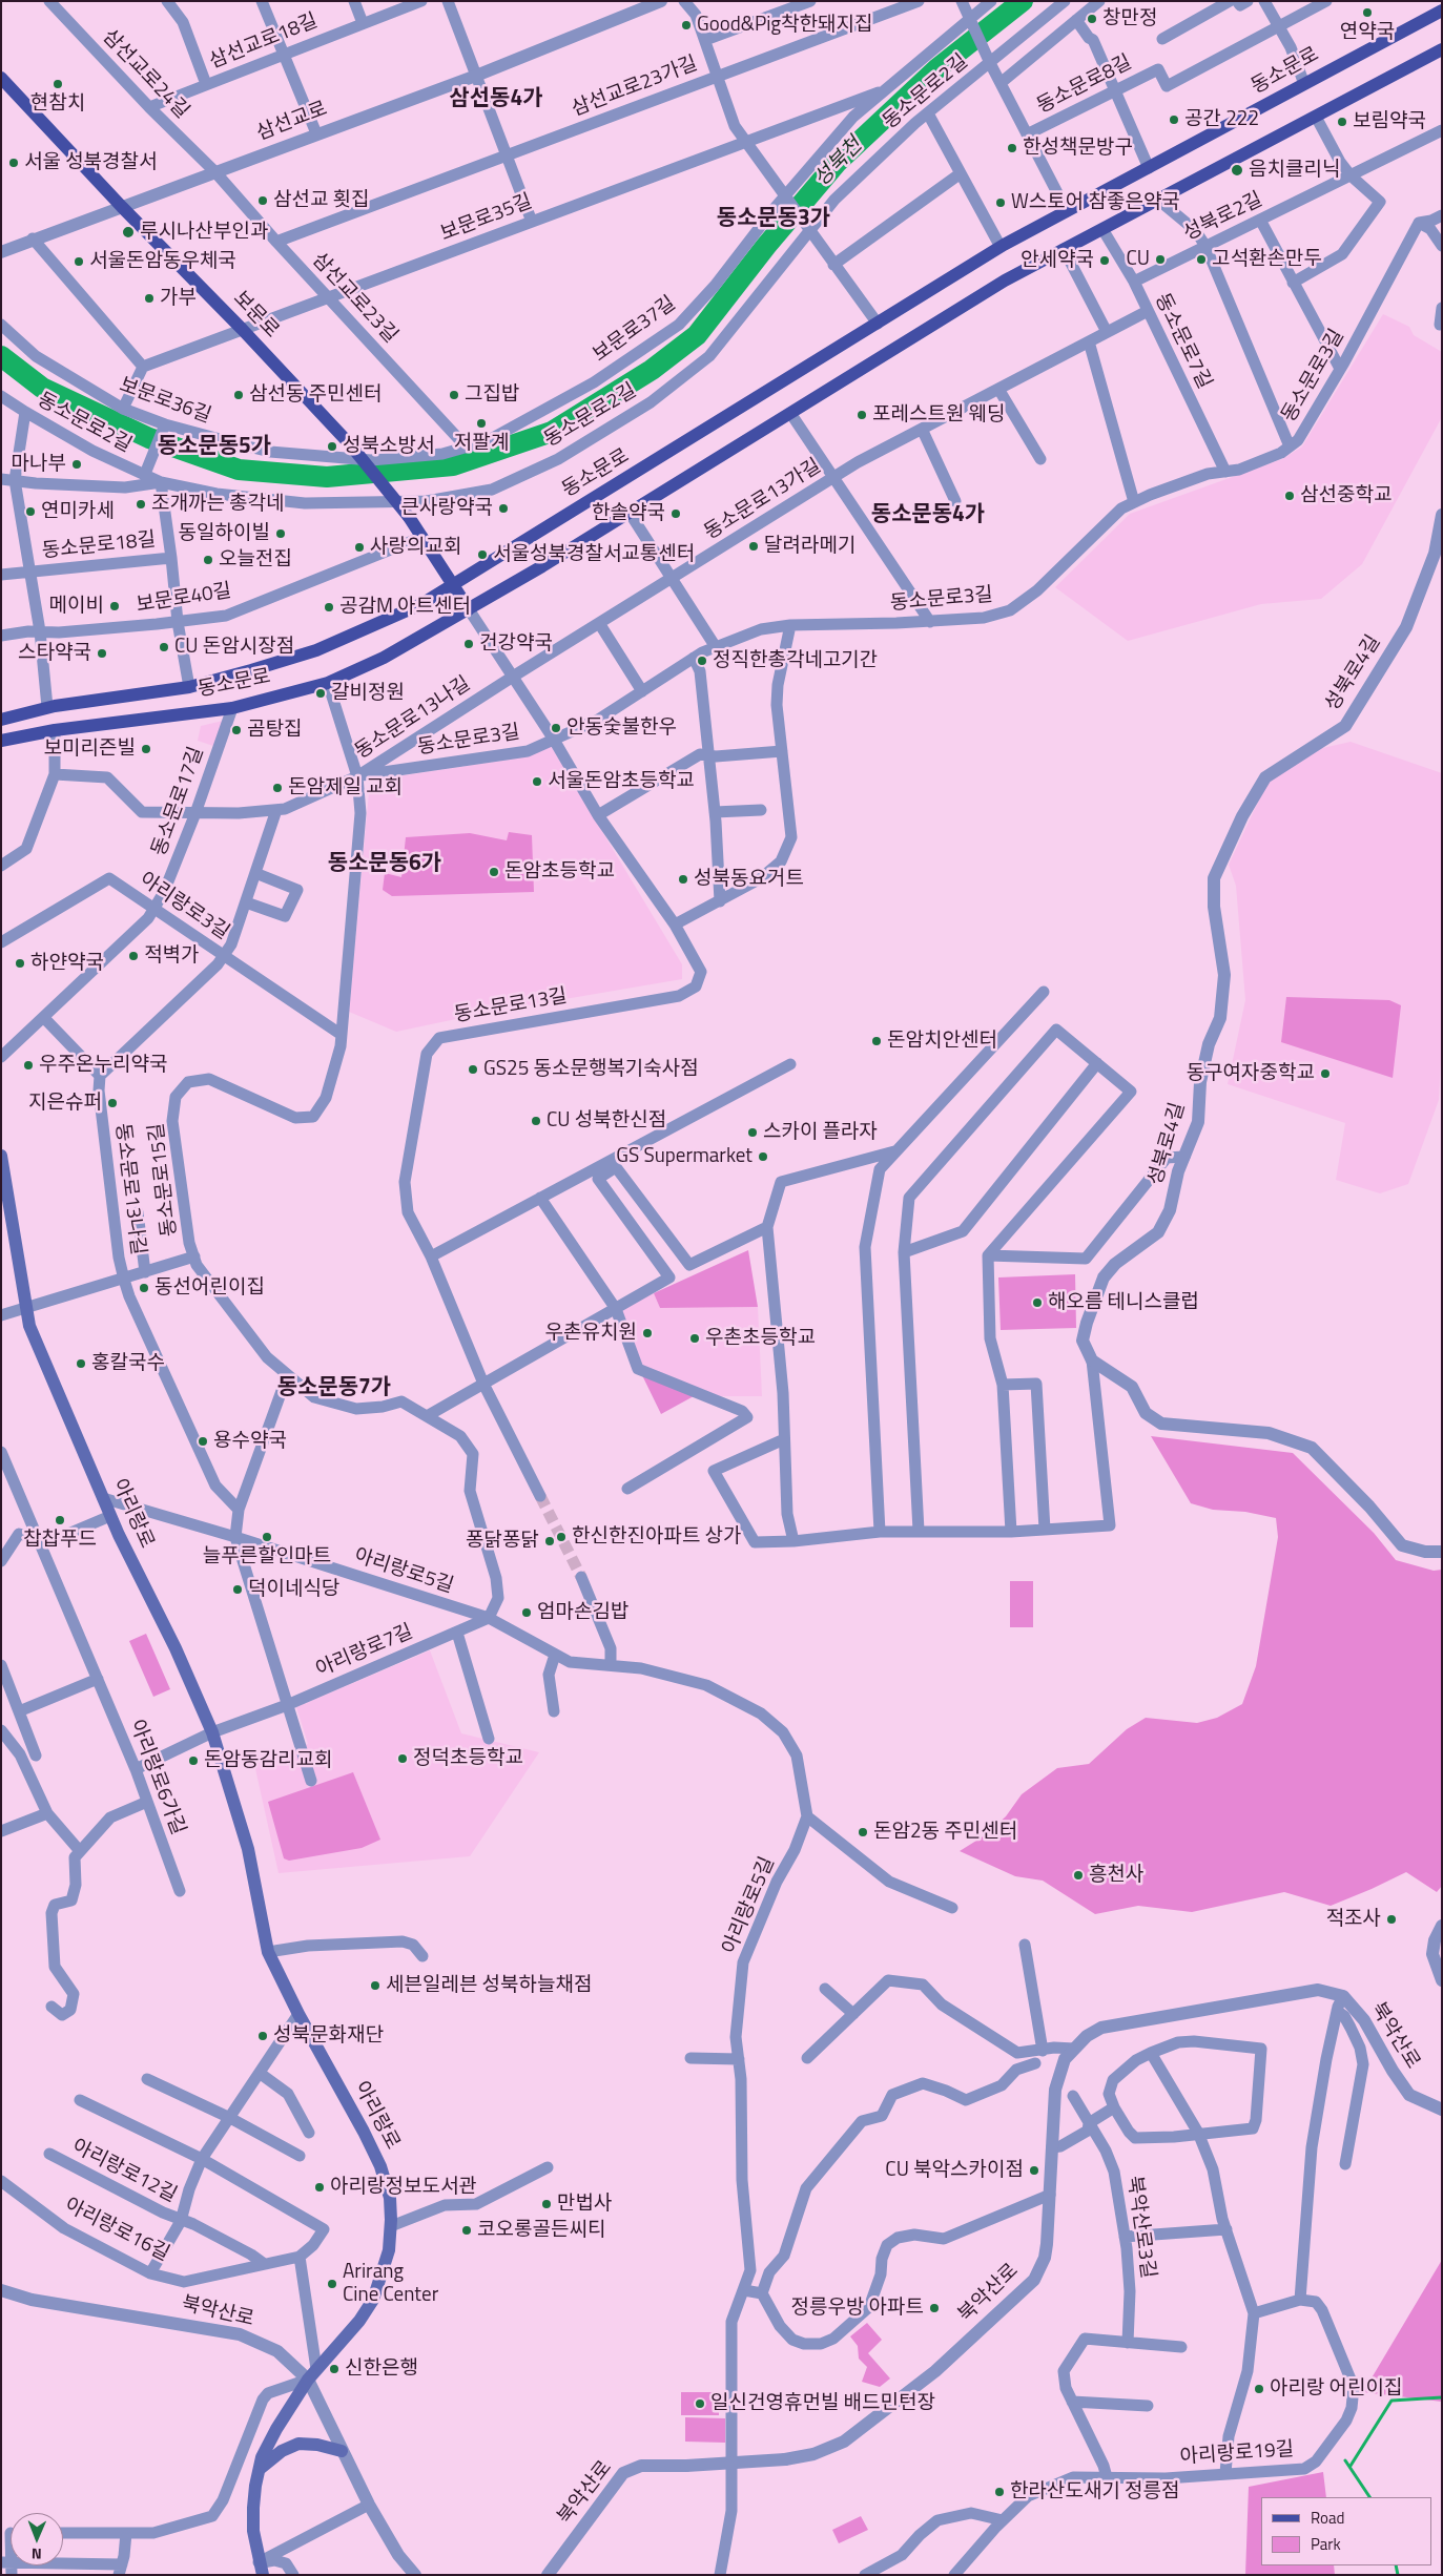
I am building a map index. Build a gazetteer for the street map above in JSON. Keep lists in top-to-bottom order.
{
  "streets": {
    "main road": ["동소문로", "보문로", "아리랑로"],
    "street": [
      "삼선교로18길",
      "삼선교로24길",
      "동소문로8길",
      "삼선교로23가길",
      "동소문로2길",
      "삼선교로",
      "성북로2길",
      "보문로35길",
      "삼선교로23길",
      "보문로37길",
      "동소문로7길",
      "동소문로3길",
      "보문로36길",
      "동소문로13가길",
      "동소문로18길",
      "보문로40길",
      "성북로4길",
      "동소문로13나길",
      "동소문로17길",
      "아리랑로3길",
      "동소문로13길",
      "동소문로15길",
      "아리랑로5길",
      "아리랑로7길",
      "아리랑로6가길",
      "북악산로",
      "아리랑로12길",
      "북악산로3길",
      "아리랑로16길",
      "아리랑로19길"
    ]
  },
  "crossings": [
    ["삼선교로18길", "삼선교로24길"],
    ["동소문로", "동소문로8길"],
    ["동소문로", "동소문로2길"],
    ["동소문로", "동소문로7길"],
    ["동소문로", "동소문로18길"],
    ["동소문로", "보문로40길"],
    ["동소문로", "동소문로17길"],
    ["동소문로", "동소문로13길"],
    ["동소문로", "동소문로15길"],
    ["삼선교로24길", "삼선교로"],
    ["삼선교로24길", "삼선교로23길"],
    ["동소문로8길", "동소문로2길"],
    ["동소문로8길", "보문로37길"],
    ["삼선교로23가길", "삼선교로23길"],
    ["동소문로2길", "동소문로18길"],
    ["삼선교로", "삼선교로23길"],
    ["삼선교로", "보문로"],
    ["성북로2길", "동소문로7길"],
    ["보문로35길", "삼선교로23길"],
    ["보문로35길", "보문로"],
    ["보문로35길", "보문로37길"],
    ["삼선교로23길", "보문로37길"],
    ["보문로", "보문로40길"],
    ["보문로37길", "보문로36길"],
    ["동소문로7길", "동소문로3길"],
    ["동소문로7길", "동소문로13가길"],
    ["동소문로3길", "동소문로13나길"],
    ["동소문로3길", "동소문로13길"],
    ["동소문로3길", "동소문로15길"],
    ["동소문로13가길", "동소문로13나길"],
    ["동소문로13가길", "동소문로13길"],
    ["동소문로18길", "보문로40길"],
    ["동소문로13나길", "동소문로13길"],
    ["동소문로13나길", "동소문로15길"],
    ["동소문로17길", "아리랑로3길"],
    ["아리랑로3길", "동소문로15길"],
    ["동소문로15길", "아리랑로5길"],
    ["동소문로15길", "아리랑로7길"],
    ["아리랑로", "아리랑로5길"],
    ["아리랑로", "아리랑로7길"],
    ["아리랑로", "북악산로"],
    ["아리랑로", "아리랑로12길"],
    ["아리랑로5길", "아리랑로7길"],
    ["북악산로", "아리랑로19길"],
    ["아리랑로12길", "아리랑로16길"]
  ],
  "districts": [
    "삼선동4가",
    "동소문동3가",
    "동소문동5가",
    "동소문동4가",
    "동소문동6가",
    "동소문동7가"
  ],
  "water": ["성북천"],
  "places": [
    "연약국",
    "창만정",
    "Good&Pig착한돼지집",
    "현참치",
    "공간 222",
    "보림약국",
    "한성책문방구",
    "서울 성북경찰서",
    "음치클리닉",
    "삼선교 횟집",
    "W스토어 참좋은약국",
    "루시나산부인과",
    "CU",
    "고석환손만두",
    "안세약국",
    "서울돈암동우체국",
    "가부",
    "삼선동 주민센터",
    "그집밥",
    "포레스트원 웨딩",
    "저팔계",
    "성북소방서",
    "마나부",
    "삼선중학교",
    "조개까는 총각네",
    "큰사랑약국",
    "연미카세",
    "한솔약국",
    "동일하이빌",
    "달려라메기",
    "사랑의교회",
    "서울성북경찰서교통센터",
    "오늘전집",
    "메이비",
    "공감M 아트센터",
    "건강약국",
    "CU 돈암시장점",
    "스타약국",
    "정직한총각네고기간",
    "갈비정원",
    "안동숯불한우",
    "곰탕집",
    "보미리즌빌",
    "서울돈암초등학교",
    "돈암제일 교회",
    "돈암초등학교",
    "성북동요거트",
    "적벽가",
    "하얀약국",
    "돈암치안센터",
    "우주온누리약국",
    "GS25 동소문행복기숙사점",
    "동구여자중학교",
    "지은슈퍼",
    "CU 성북한신점",
    "스카이 플라자",
    "GS Supermarket",
    "동선어린이집",
    "해오름 테니스클럽",
    "우촌유치원",
    "우촌초등학교",
    "홍칼국수",
    "용수약국",
    "찹찹푸드",
    "늘푸른할인마트",
    "한신한진아파트 상가",
    "퐁닭퐁닭",
    "덕이네식당",
    "엄마손김밥",
    "정덕초등학교",
    "돈암동감리교회",
    "돈암2동 주민센터",
    "흥천사",
    "적조사",
    "세븐일레븐 성북하늘채점",
    "성북문화재단",
    "CU 북악스카이점",
    "아리랑정보도서관",
    "만법사",
    "코오롱골든씨티",
    "Arirang Cine Center",
    "정릉우방 아파트",
    "신한은행",
    "아리랑 어린이집",
    "일신건영휴먼빌 배드민턴장",
    "한라산도새기 정릉점"
  ],
  "legend": ["Road", "Park"],
  "north": "bottom"
}
